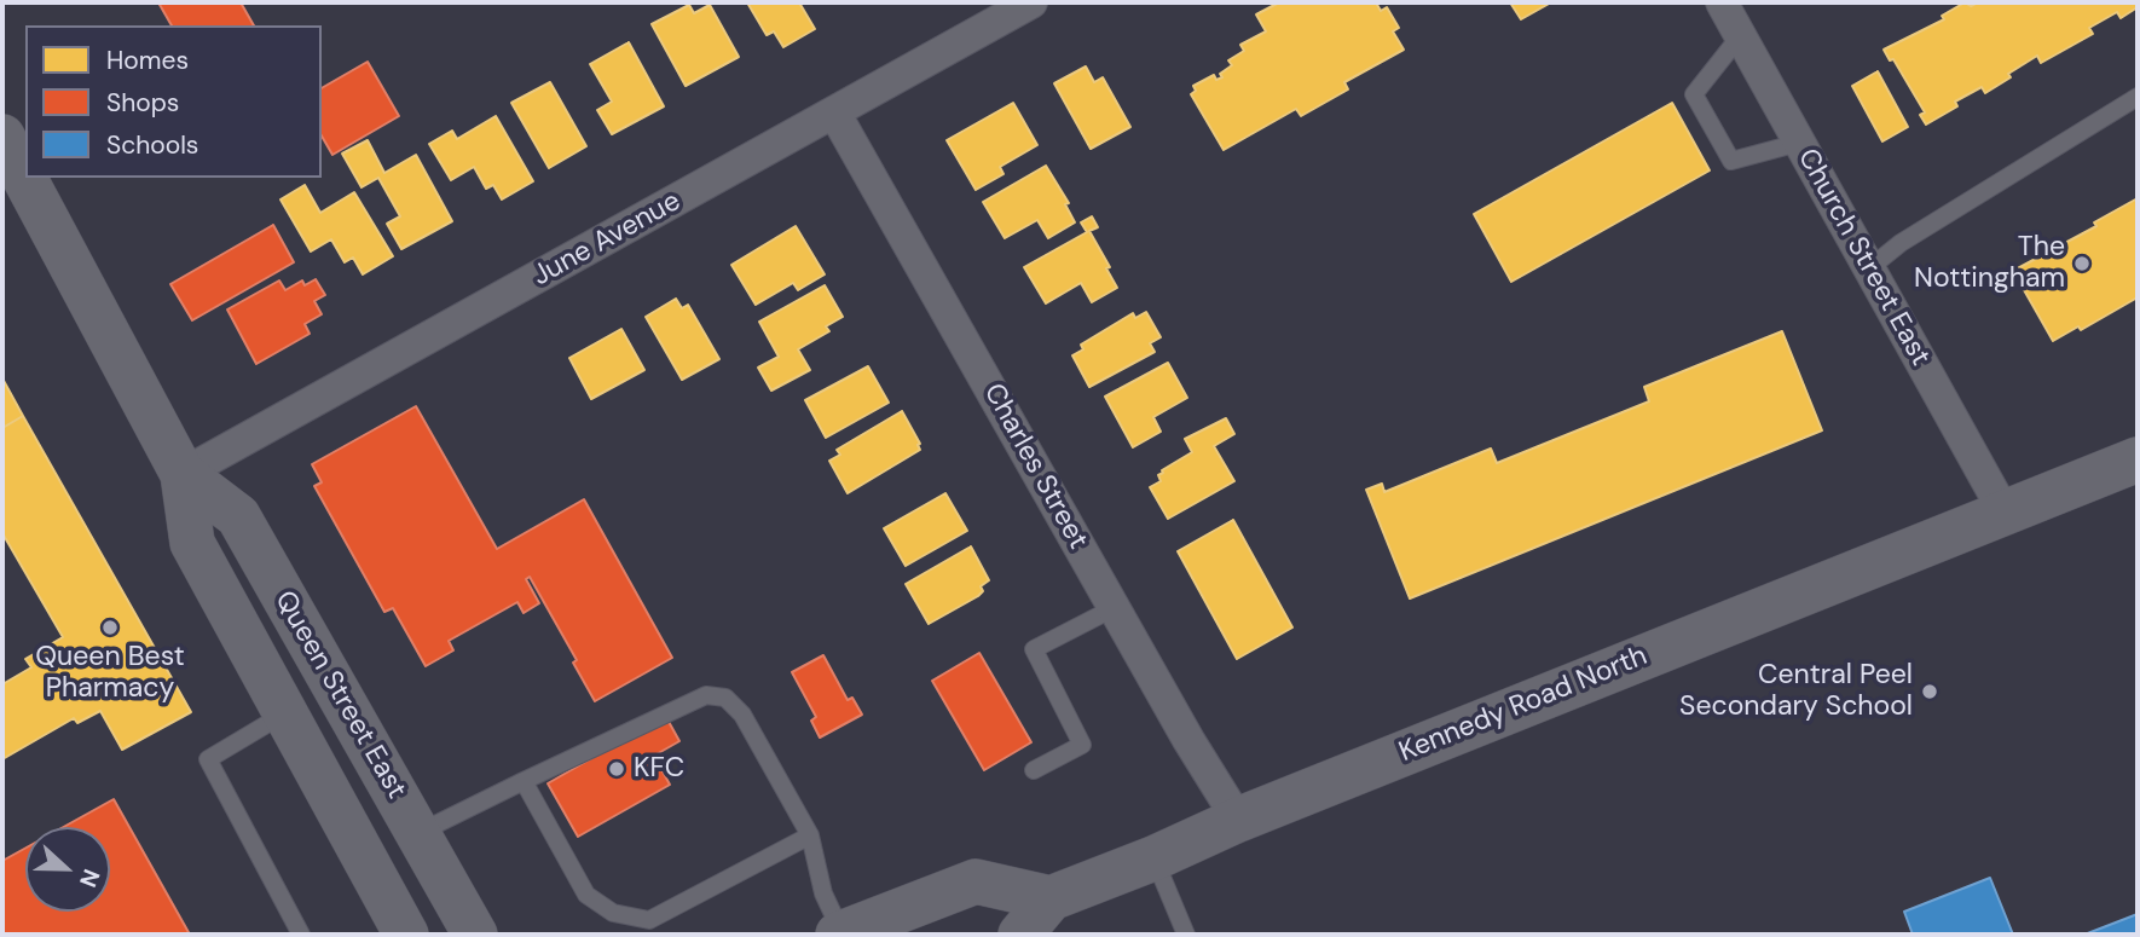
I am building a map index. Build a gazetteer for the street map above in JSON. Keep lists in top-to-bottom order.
{
  "streets": {
    "main road": ["Queen Street East", "Kennedy Road North"],
    "street": ["June Avenue", "Church Street East", "Charles Street"]
  },
  "crossings": [
    ["June Avenue", "Charles Street"],
    ["June Avenue", "Queen Street East"],
    ["Church Street East", "Kennedy Road North"],
    ["Charles Street", "Kennedy Road North"]
  ],
  "places": [
    "The Nottingham",
    "Queen Best Pharmacy",
    "Central Peel Secondary School",
    "KFC"
  ],
  "legend": ["Homes", "Shops", "Schools"],
  "north": "right"
}
